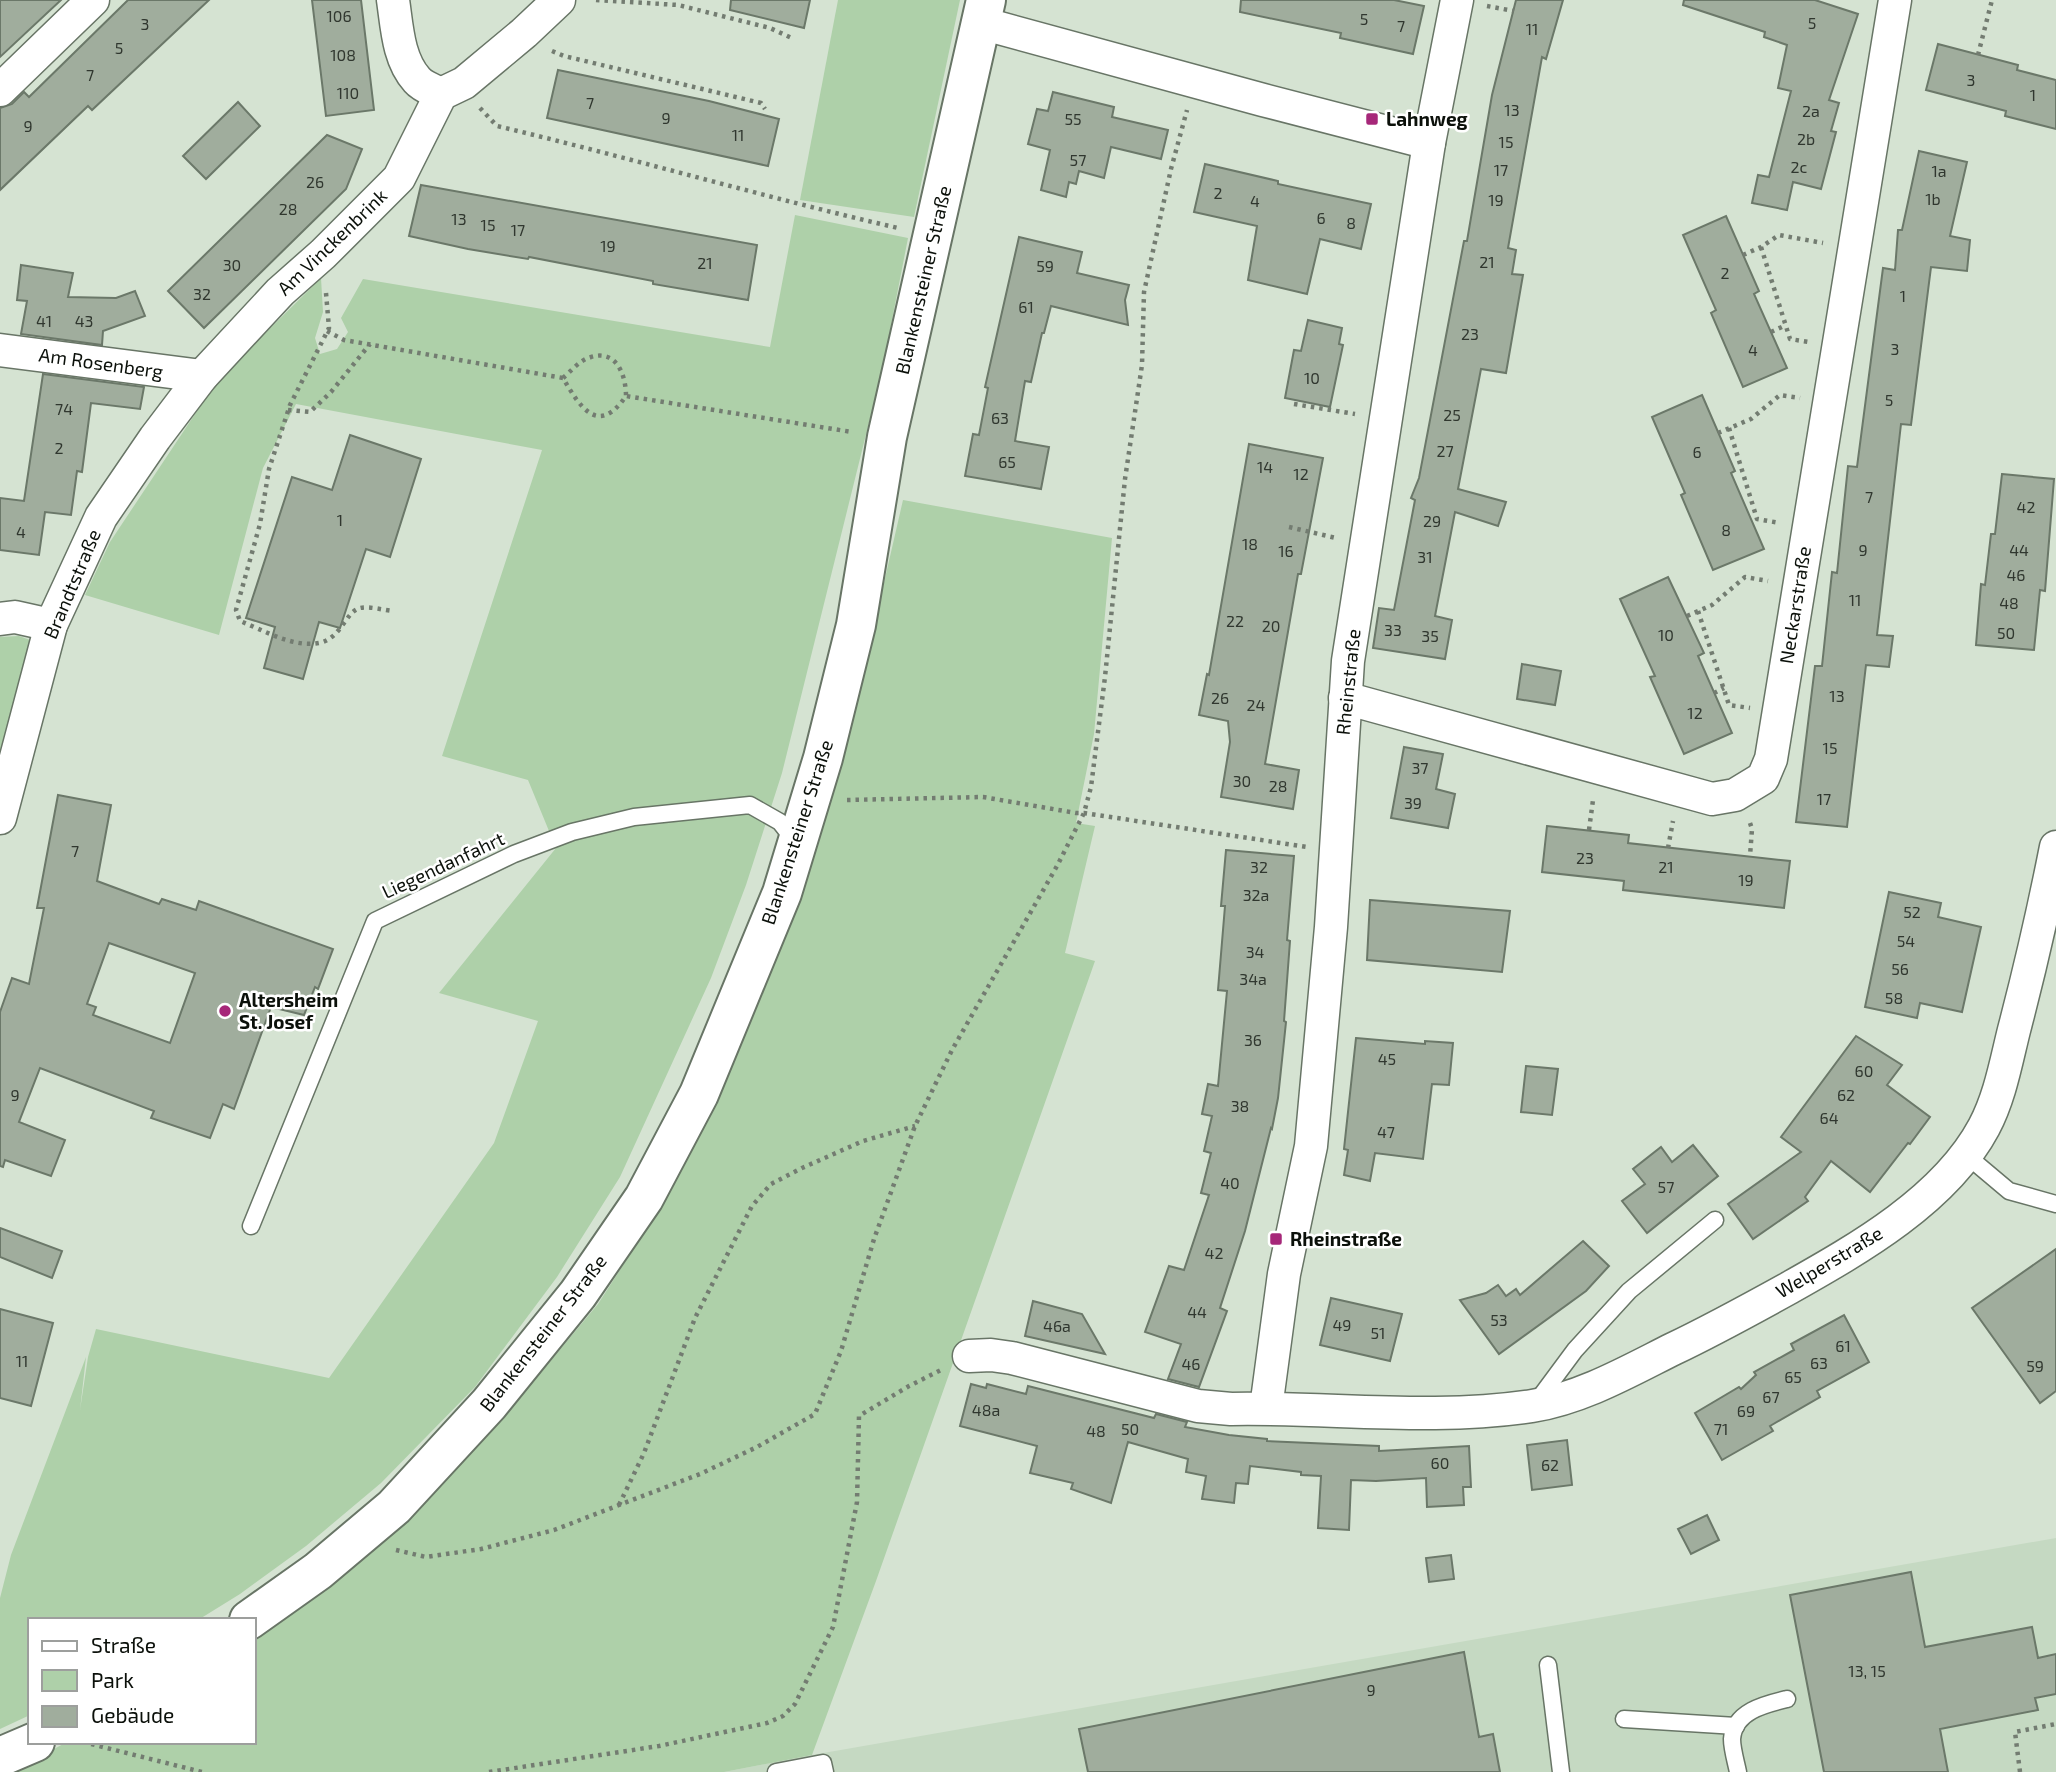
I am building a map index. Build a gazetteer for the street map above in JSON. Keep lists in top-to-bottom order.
{
  "streets": {
    "main road": ["Blankensteiner Straße"],
    "street": [
      "Am Vinckenbrink",
      "Am Rosenberg",
      "Brandtstraße",
      "Neckarstraße",
      "Rheinstraße",
      "Welperstraße"
    ],
    "lane": ["Liegendanfahrt"]
  },
  "crossings": [
    ["Am Vinckenbrink", "Am Rosenberg"],
    ["Am Vinckenbrink", "Brandtstraße"],
    ["Blankensteiner Straße", "Liegendanfahrt"],
    ["Am Rosenberg", "Brandtstraße"],
    ["Neckarstraße", "Rheinstraße"]
  ],
  "places": {
    "transit": ["Lahnweg", "Rheinstraße"],
    "other": ["Altersheim St. Josef"]
  },
  "house_numbers": [
    "106",
    "5",
    "5",
    "3",
    "7",
    "11",
    "5",
    "108",
    "7",
    "3",
    "110",
    "1",
    "7",
    "13",
    "2a",
    "9",
    "55",
    "9",
    "11",
    "2b",
    "15",
    "57",
    "2c",
    "17",
    "1a",
    "26",
    "2",
    "1b",
    "19",
    "4",
    "28",
    "6",
    "13",
    "8",
    "15",
    "17",
    "19",
    "21",
    "21",
    "30",
    "59",
    "2",
    "32",
    "1",
    "61",
    "41",
    "43",
    "23",
    "3",
    "4",
    "10",
    "5",
    "74",
    "25",
    "63",
    "2",
    "27",
    "6",
    "65",
    "14",
    "12",
    "7",
    "42",
    "1",
    "29",
    "8",
    "4",
    "18",
    "9",
    "44",
    "16",
    "31",
    "46",
    "11",
    "48",
    "22",
    "20",
    "33",
    "50",
    "10",
    "35",
    "13",
    "26",
    "24",
    "12",
    "15",
    "37",
    "30",
    "28",
    "17",
    "39",
    "7",
    "23",
    "32",
    "21",
    "19",
    "32a",
    "52",
    "54",
    "34",
    "56",
    "34a",
    "58",
    "36",
    "45",
    "60",
    "9",
    "62",
    "38",
    "64",
    "47",
    "40",
    "57",
    "42",
    "44",
    "53",
    "49",
    "46a",
    "51",
    "61",
    "11",
    "63",
    "46",
    "59",
    "65",
    "67",
    "48a",
    "69",
    "50",
    "71",
    "48",
    "60",
    "62",
    "13, 15",
    "9"
  ],
  "legend": ["Straße", "Park", "Gebäude"]
}
